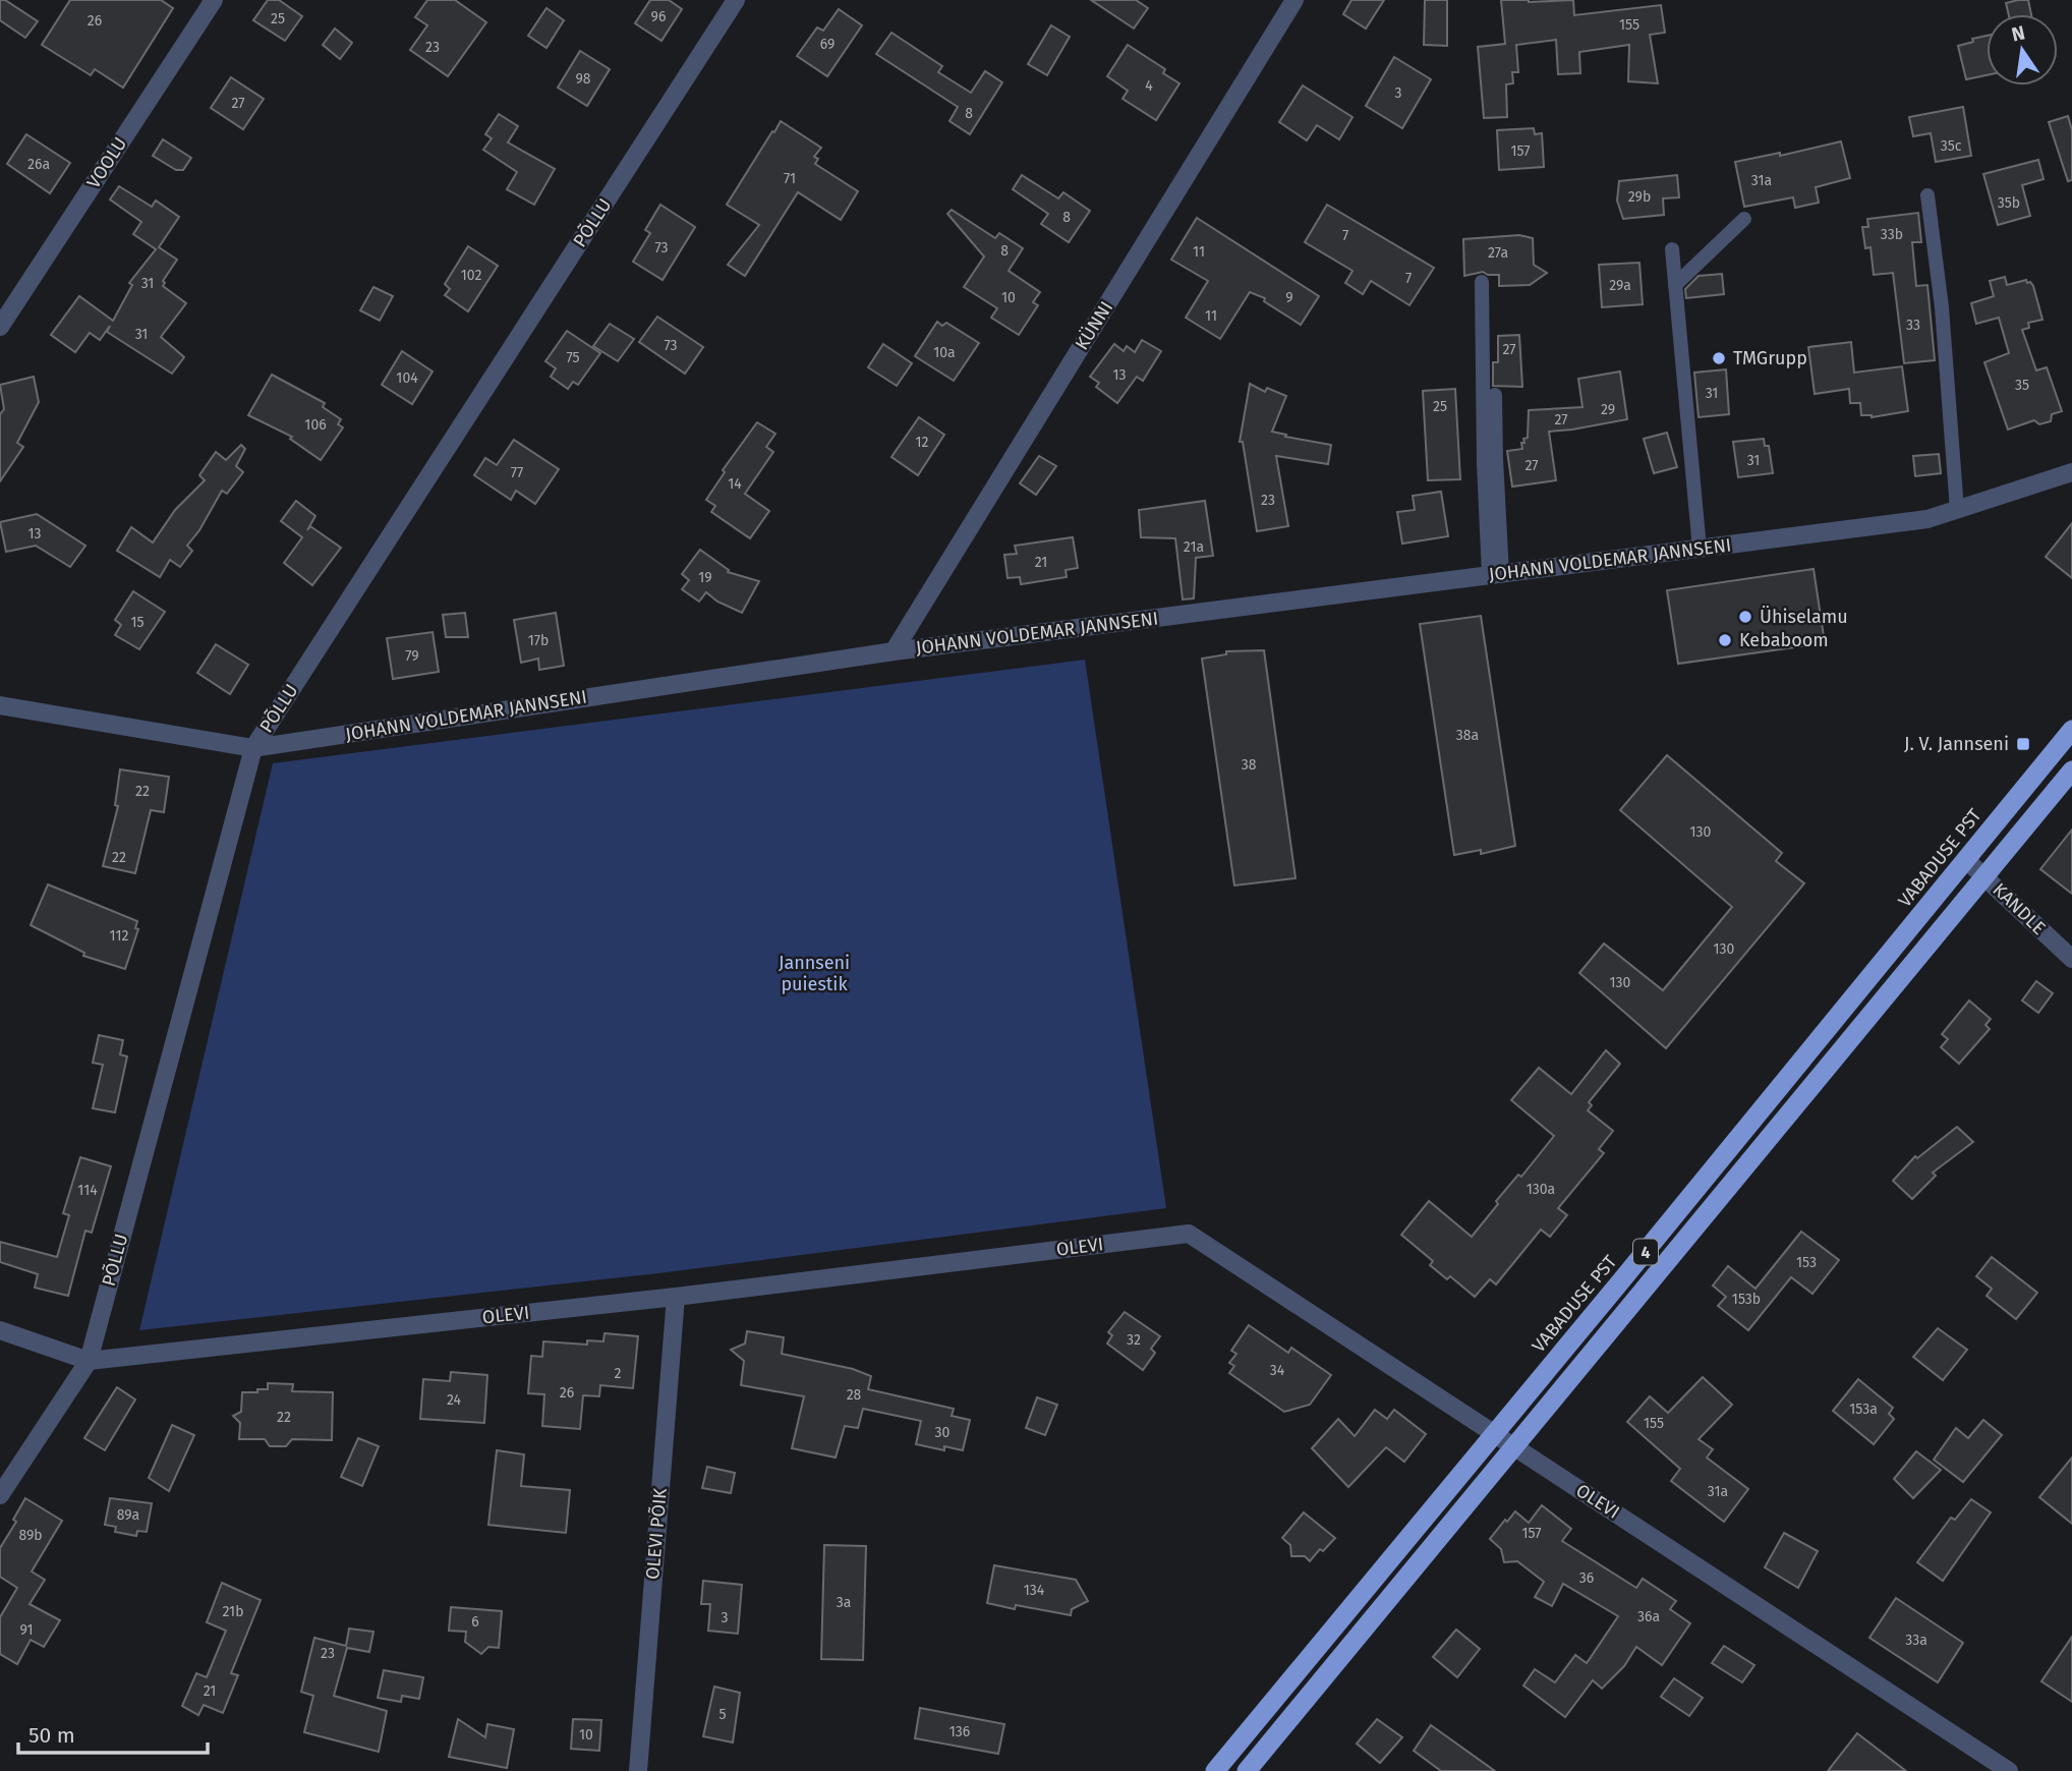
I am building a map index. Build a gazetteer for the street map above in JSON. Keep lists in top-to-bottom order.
{
  "streets": {
    "highway": ["VABADUSE PST", "4"],
    "street": [
      "VOOLU",
      "PÕLLU",
      "KÜNNI",
      "JOHANN VOLDEMAR JANNSENI",
      "KANDLE",
      "OLEVI",
      "OLEVI PÕIK"
    ]
  },
  "crossings": [
    ["PÕLLU", "JOHANN VOLDEMAR JANNSENI"],
    ["PÕLLU", "OLEVI"],
    ["KÜNNI", "JOHANN VOLDEMAR JANNSENI"],
    ["VABADUSE PST", "KANDLE"],
    ["VABADUSE PST", "OLEVI"],
    ["KANDLE", "4"],
    ["OLEVI", "4"],
    ["OLEVI", "OLEVI PÕIK"]
  ],
  "parks": ["Jannseni puiestik"],
  "places": {
    "other": ["TMGrupp", "Ühiselamu", "Kebaboom"],
    "transit": ["J. V. Jannseni"]
  },
  "house_numbers": [
    "96",
    "25",
    "26",
    "155",
    "69",
    "23",
    "98",
    "4",
    "3",
    "27",
    "8",
    "35c",
    "157",
    "26a",
    "71",
    "31a",
    "29b",
    "35b",
    "8",
    "33b",
    "7",
    "73",
    "8",
    "11",
    "27a",
    "102",
    "7",
    "31",
    "29a",
    "10",
    "9",
    "11",
    "33",
    "31",
    "73",
    "27",
    "10a",
    "75",
    "13",
    "104",
    "35",
    "31",
    "25",
    "29",
    "27",
    "106",
    "12",
    "31",
    "27",
    "77",
    "14",
    "23",
    "13",
    "21a",
    "21",
    "19",
    "15",
    "17b",
    "79",
    "38a",
    "38",
    "22",
    "130",
    "22",
    "112",
    "130",
    "130",
    "130a",
    "114",
    "153",
    "153b",
    "32",
    "34",
    "2",
    "26",
    "28",
    "24",
    "153a",
    "22",
    "155",
    "30",
    "31a",
    "89a",
    "157",
    "89b",
    "36",
    "134",
    "3a",
    "21b",
    "36a",
    "3",
    "6",
    "91",
    "33a",
    "23",
    "21",
    "5",
    "136",
    "10"
  ],
  "scale_bar": "50 m",
  "north": "top"
}
